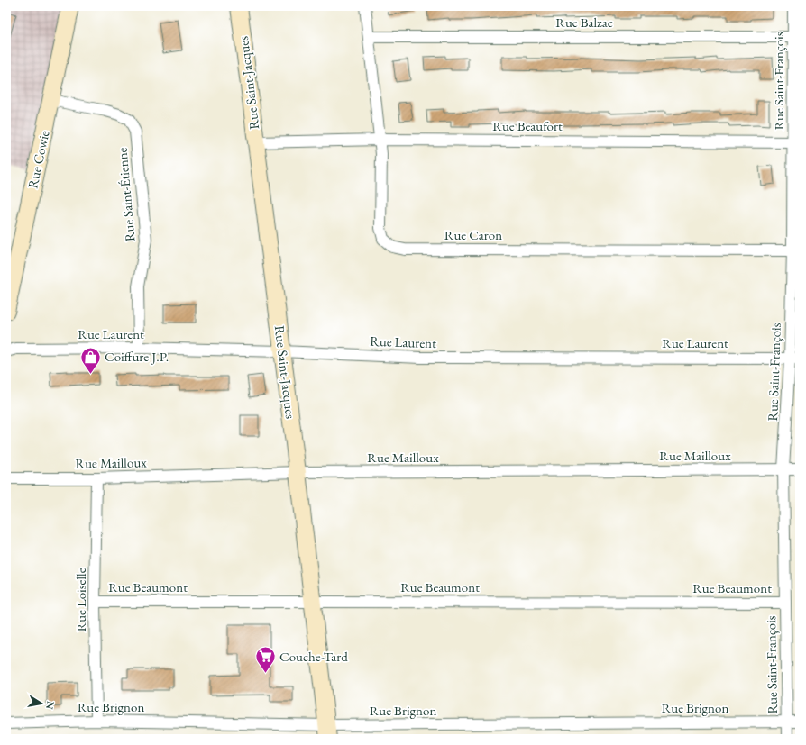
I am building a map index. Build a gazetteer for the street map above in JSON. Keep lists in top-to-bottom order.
{
  "streets": {
    "main road": ["Rue Saint-Jacques", "Rue Cowie"],
    "street": [
      "Rue Balzac",
      "Rue Saint-François",
      "Rue Beaufort",
      "Rue Saint-Étienne",
      "Rue Caron",
      "Rue Laurent",
      "Rue Mailloux",
      "Rue Beaumont",
      "Rue Loiselle",
      "Rue Brignon"
    ]
  },
  "crossings": [
    ["Rue Balzac", "Rue Saint-François"],
    ["Rue Balzac", "Rue Caron"],
    ["Rue Saint-François", "Rue Beaufort"],
    ["Rue Saint-François", "Rue Caron"],
    ["Rue Saint-François", "Rue Laurent"],
    ["Rue Saint-François", "Rue Mailloux"],
    ["Rue Saint-François", "Rue Beaumont"],
    ["Rue Saint-François", "Rue Brignon"],
    ["Rue Saint-Jacques", "Rue Beaufort"],
    ["Rue Saint-Jacques", "Rue Laurent"],
    ["Rue Saint-Jacques", "Rue Mailloux"],
    ["Rue Saint-Jacques", "Rue Beaumont"],
    ["Rue Saint-Jacques", "Rue Brignon"],
    ["Rue Beaufort", "Rue Caron"],
    ["Rue Cowie", "Rue Saint-Étienne"],
    ["Rue Saint-Étienne", "Rue Laurent"],
    ["Rue Mailloux", "Rue Loiselle"],
    ["Rue Beaumont", "Rue Loiselle"],
    ["Rue Loiselle", "Rue Brignon"]
  ],
  "places": {
    "shop": ["Coiffure J.P."],
    "supermarket": ["Couche-Tard"]
  },
  "north": "right"
}
